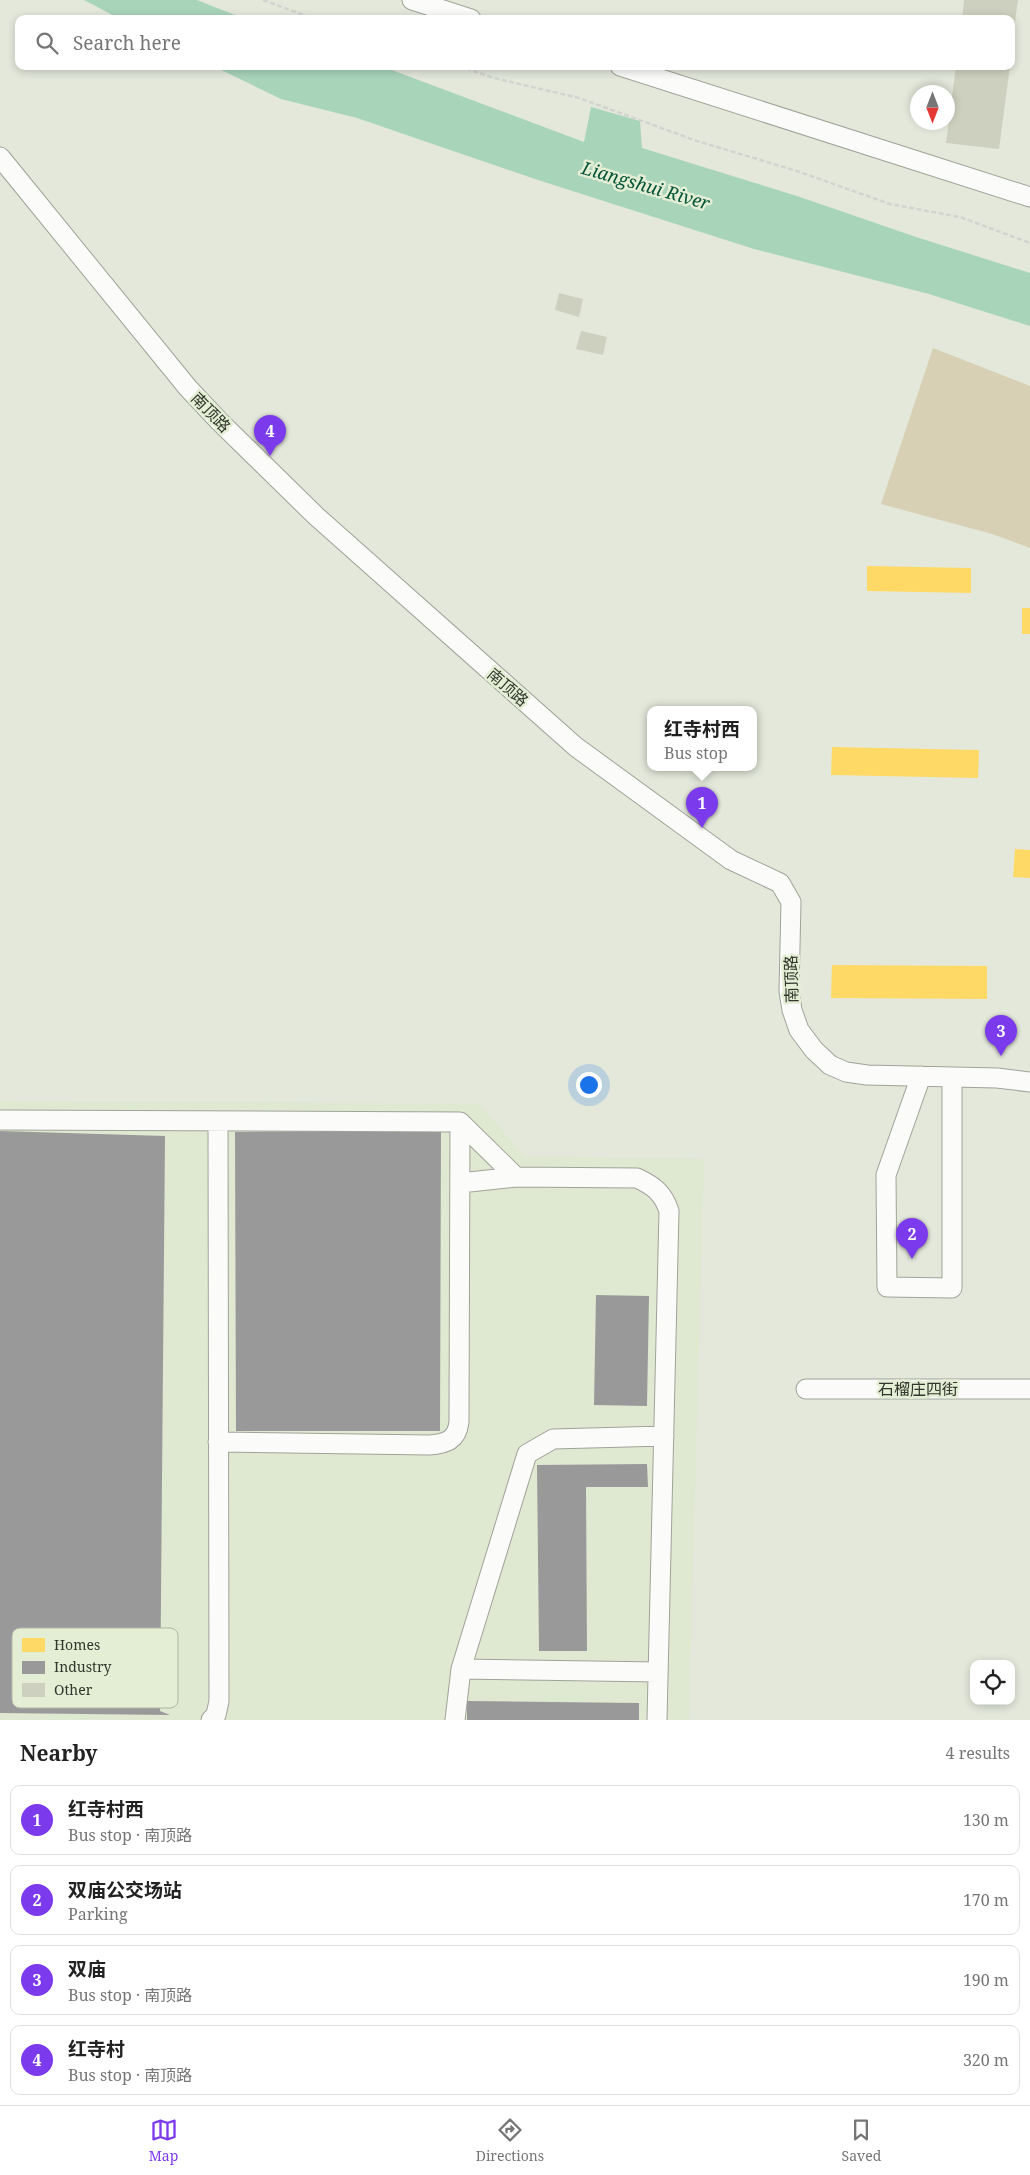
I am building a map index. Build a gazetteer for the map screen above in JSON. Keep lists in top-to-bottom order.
{
  "streets": {
    "street": ["南顶路", "石榴庄四街"]
  },
  "water": ["Liangshui River"],
  "legend": ["Homes", "Industry", "Other"],
  "north": "bottom",
  "page": {
    "search": "Search here",
    "pins": [
      "4",
      "1",
      "3",
      "2"
    ],
    "popup": ["红寺村西", "Bus stop"],
    "heading": ["Nearby", "4 results"],
    "list": [
      {
        "mark": "1",
        "name": "红寺村西",
        "note": "Bus stop · 南顶路",
        "value": "130 m"
      },
      {
        "mark": "2",
        "name": "双庙公交场站",
        "note": "Parking",
        "value": "170 m"
      },
      {
        "mark": "3",
        "name": "双庙",
        "note": "Bus stop · 南顶路",
        "value": "190 m"
      },
      {
        "mark": "4",
        "name": "红寺村",
        "note": "Bus stop · 南顶路",
        "value": "320 m"
      }
    ],
    "nav": ["Map", "Directions", "Saved"]
  }
}
